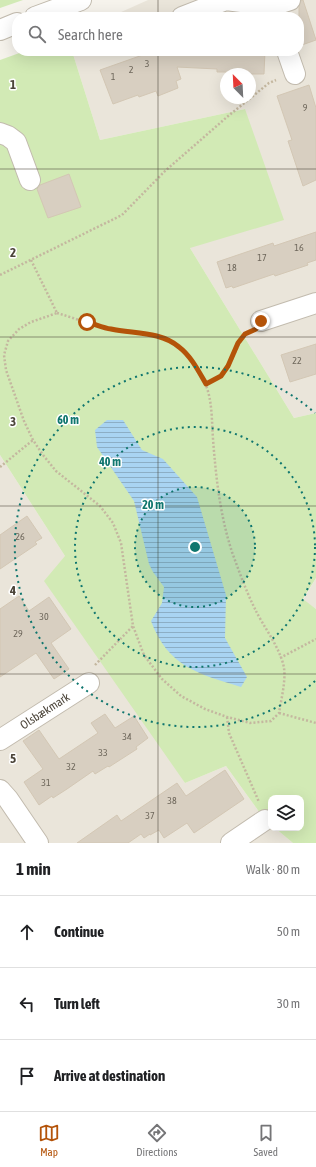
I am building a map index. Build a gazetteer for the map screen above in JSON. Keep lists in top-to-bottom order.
{
  "streets": {
    "street": ["Olsbækmark"]
  },
  "house_numbers": [
    "3",
    "2",
    "1",
    "9",
    "16",
    "17",
    "18",
    "22",
    "26",
    "30",
    "29",
    "34",
    "33",
    "32",
    "31",
    "38",
    "37"
  ],
  "north": "top left",
  "page": {
    "search": "Search here",
    "heading": ["1 min", "Walk · 80 m"],
    "list": [
      ["Continue", "50 m"],
      ["Turn left", "30 m"],
      "Arrive at destination"
    ],
    "nav": ["Map", "Directions", "Saved"]
  },
  "grid": {
    "rows": [
      "1",
      "2",
      "3",
      "4",
      "5"
    ]
  },
  "rings": ["60 m", "40 m", "20 m"]
}
